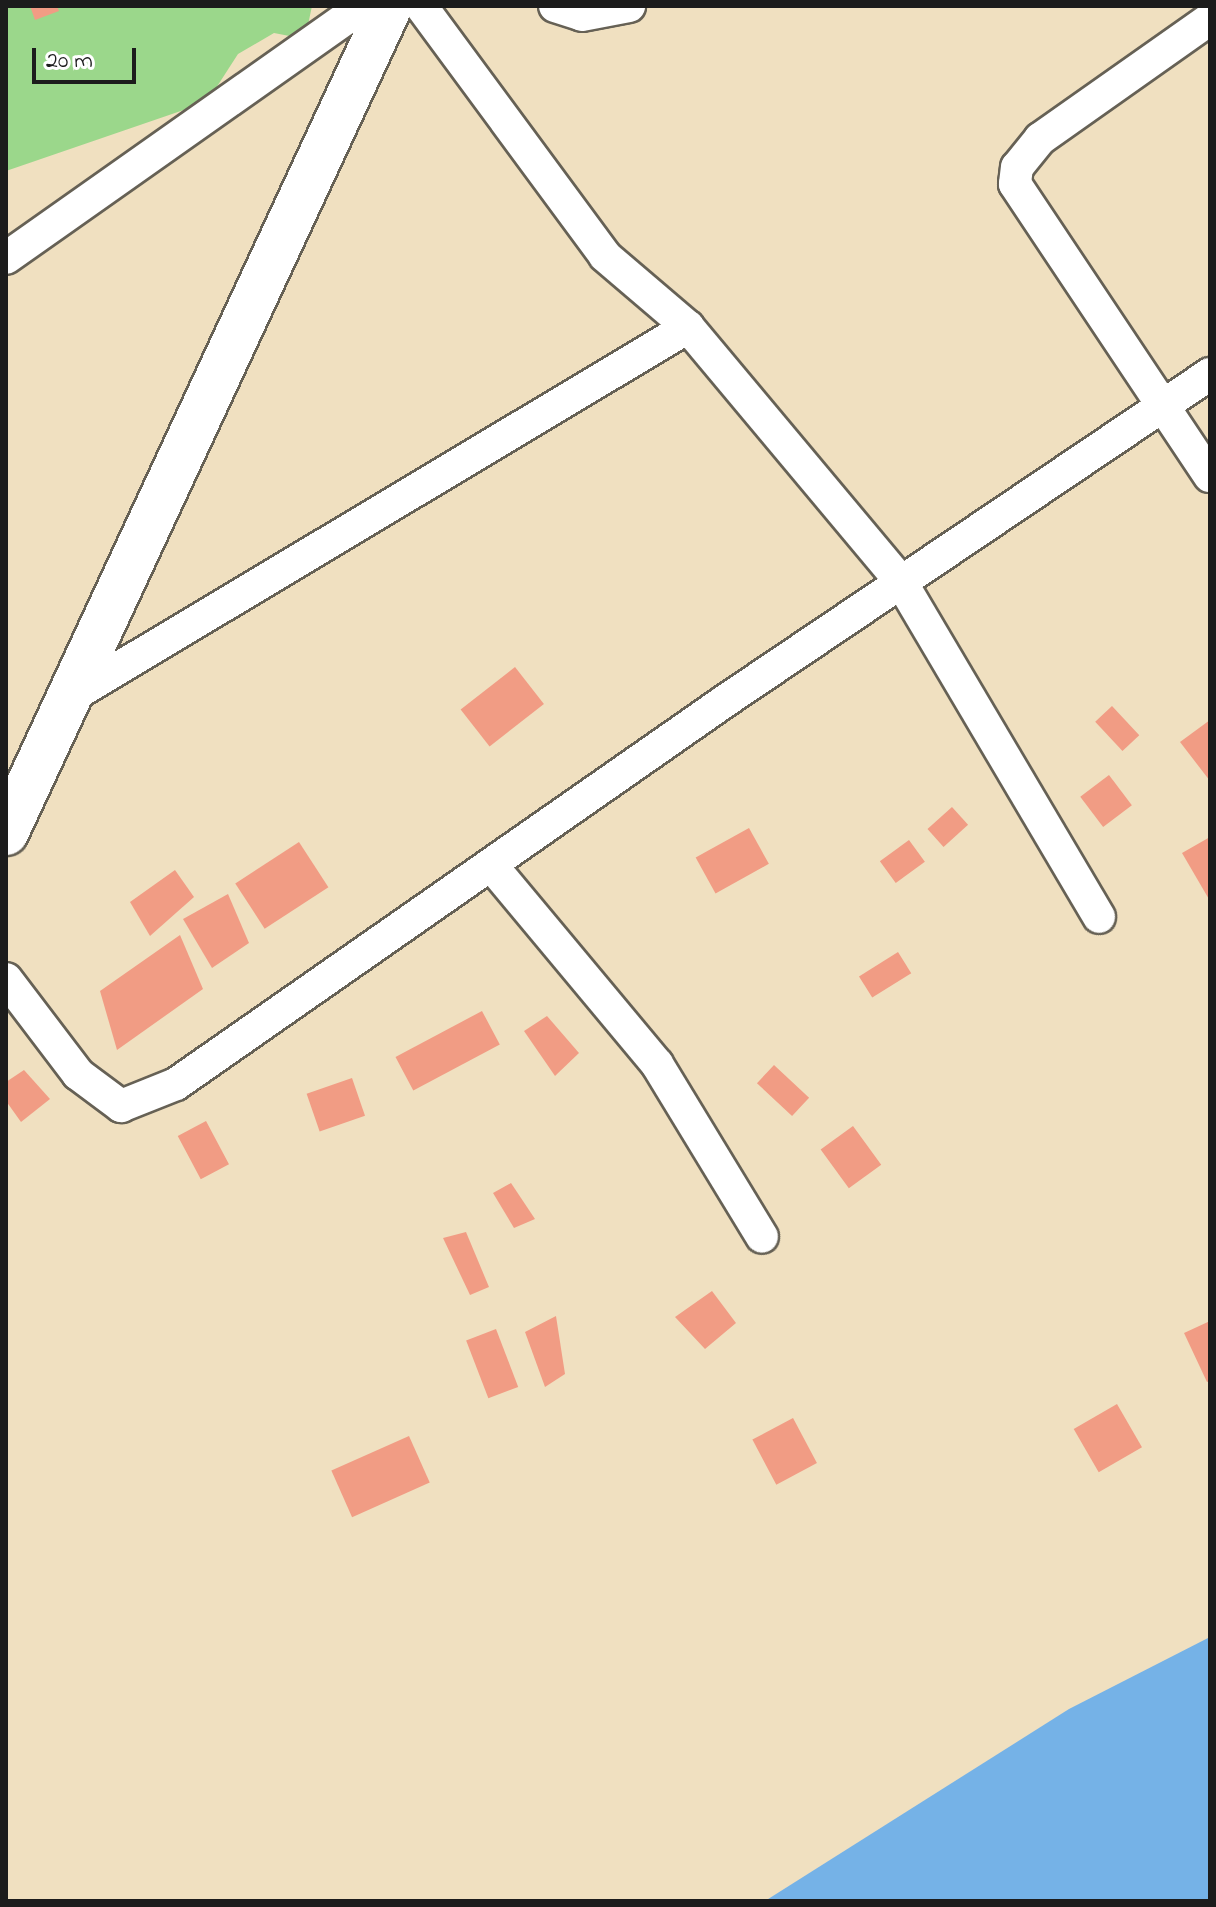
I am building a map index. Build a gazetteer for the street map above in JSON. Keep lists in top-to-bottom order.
{
  "scale_bar": "20 m"
}
